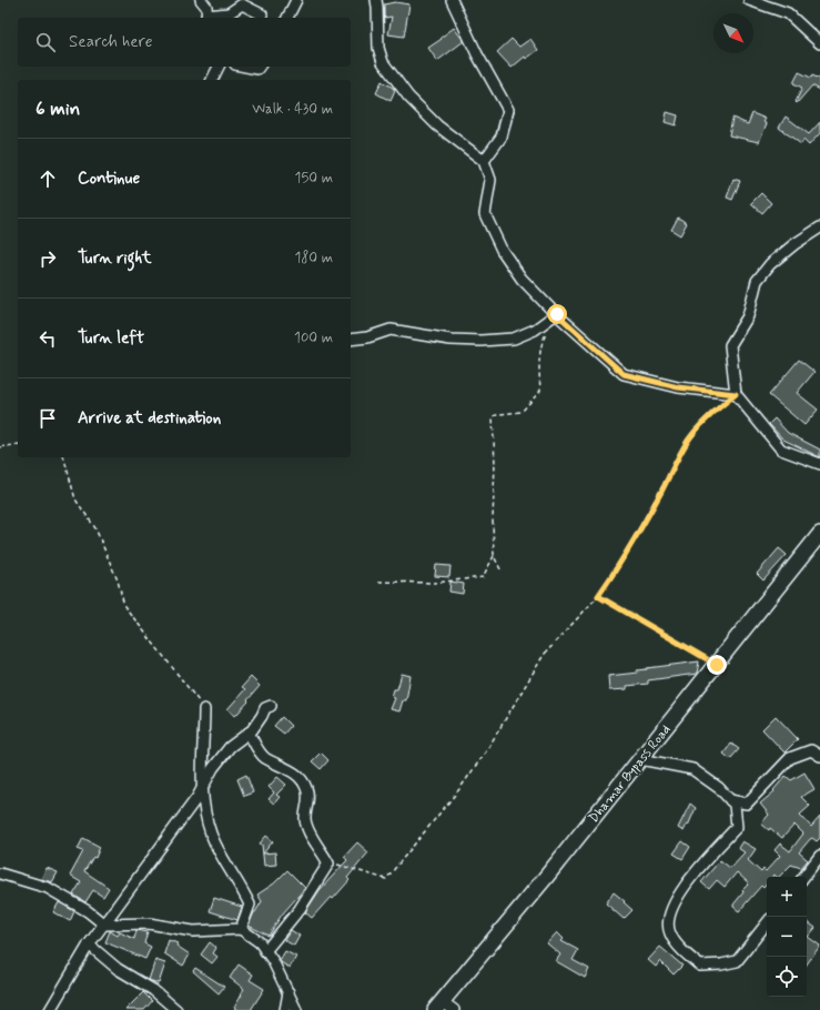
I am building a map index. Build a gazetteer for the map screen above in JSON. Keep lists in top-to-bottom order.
{
  "streets": {
    "main road": ["Dhamar Bypass Road"]
  },
  "north": "bottom right",
  "page": {
    "search": "Search here",
    "heading": ["6 min", "Walk · 430 m"],
    "list": [
      ["Continue", "150 m"],
      ["Turn right", "180 m"],
      ["Turn left", "100 m"],
      "Arrive at destination"
    ],
    "map_buttons": ["+", "−"]
  }
}
